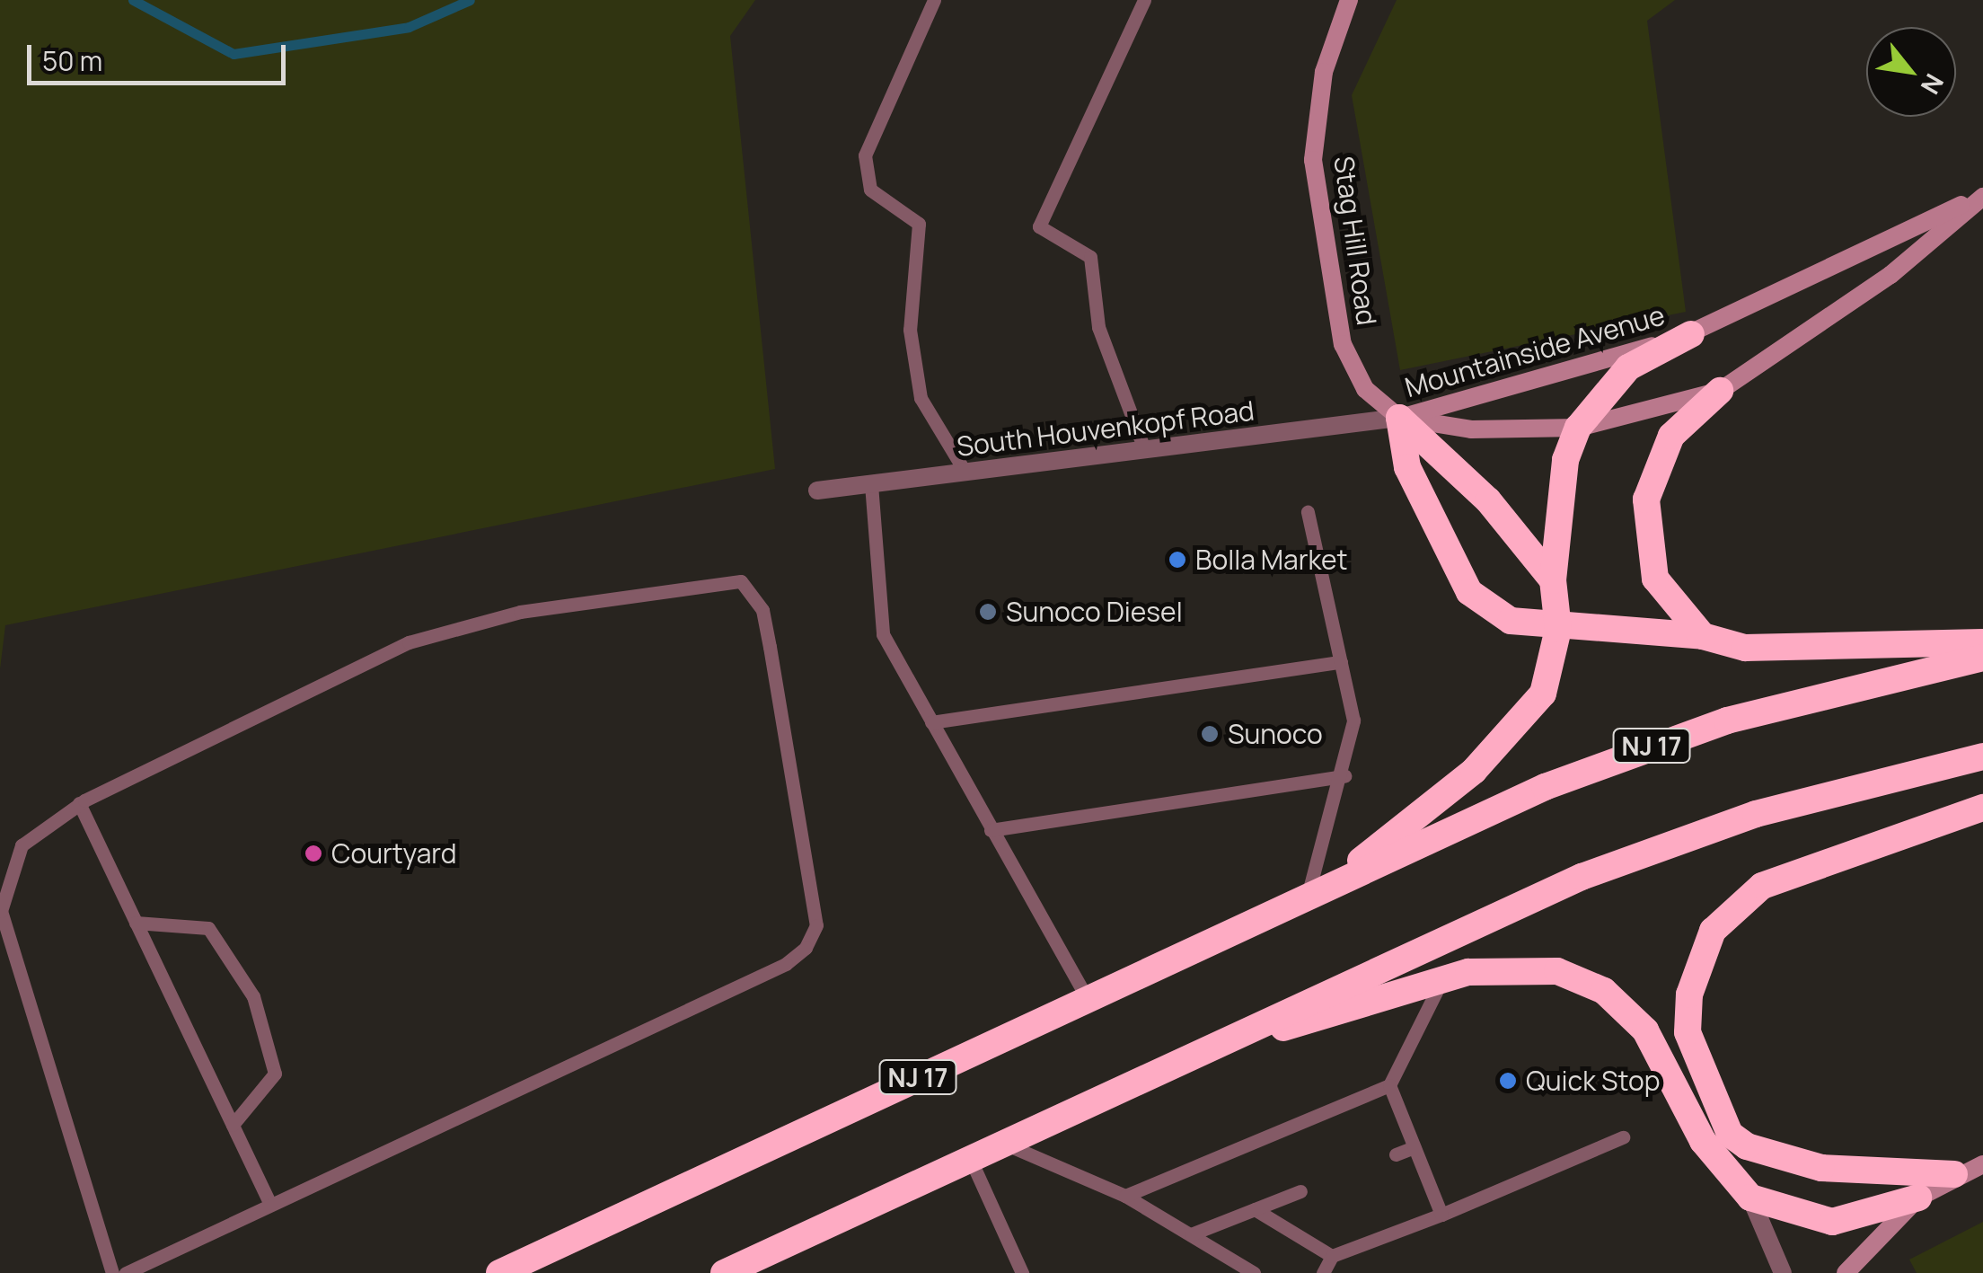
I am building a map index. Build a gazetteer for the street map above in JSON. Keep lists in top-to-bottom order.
{
  "streets": {
    "highway": ["NJ 17"],
    "street": ["Stag Hill Road", "Mountainside Avenue", "South Houvenkopf Road"]
  },
  "crossings": [
    ["Stag Hill Road", "Mountainside Avenue"],
    ["Stag Hill Road", "South Houvenkopf Road"],
    ["Mountainside Avenue", "South Houvenkopf Road"]
  ],
  "places": [
    "Bolla Market",
    "Sunoco Diesel",
    "Sunoco",
    "Courtyard",
    "Quick Stop"
  ],
  "scale_bar": "50 m",
  "north": "bottom right"
}
